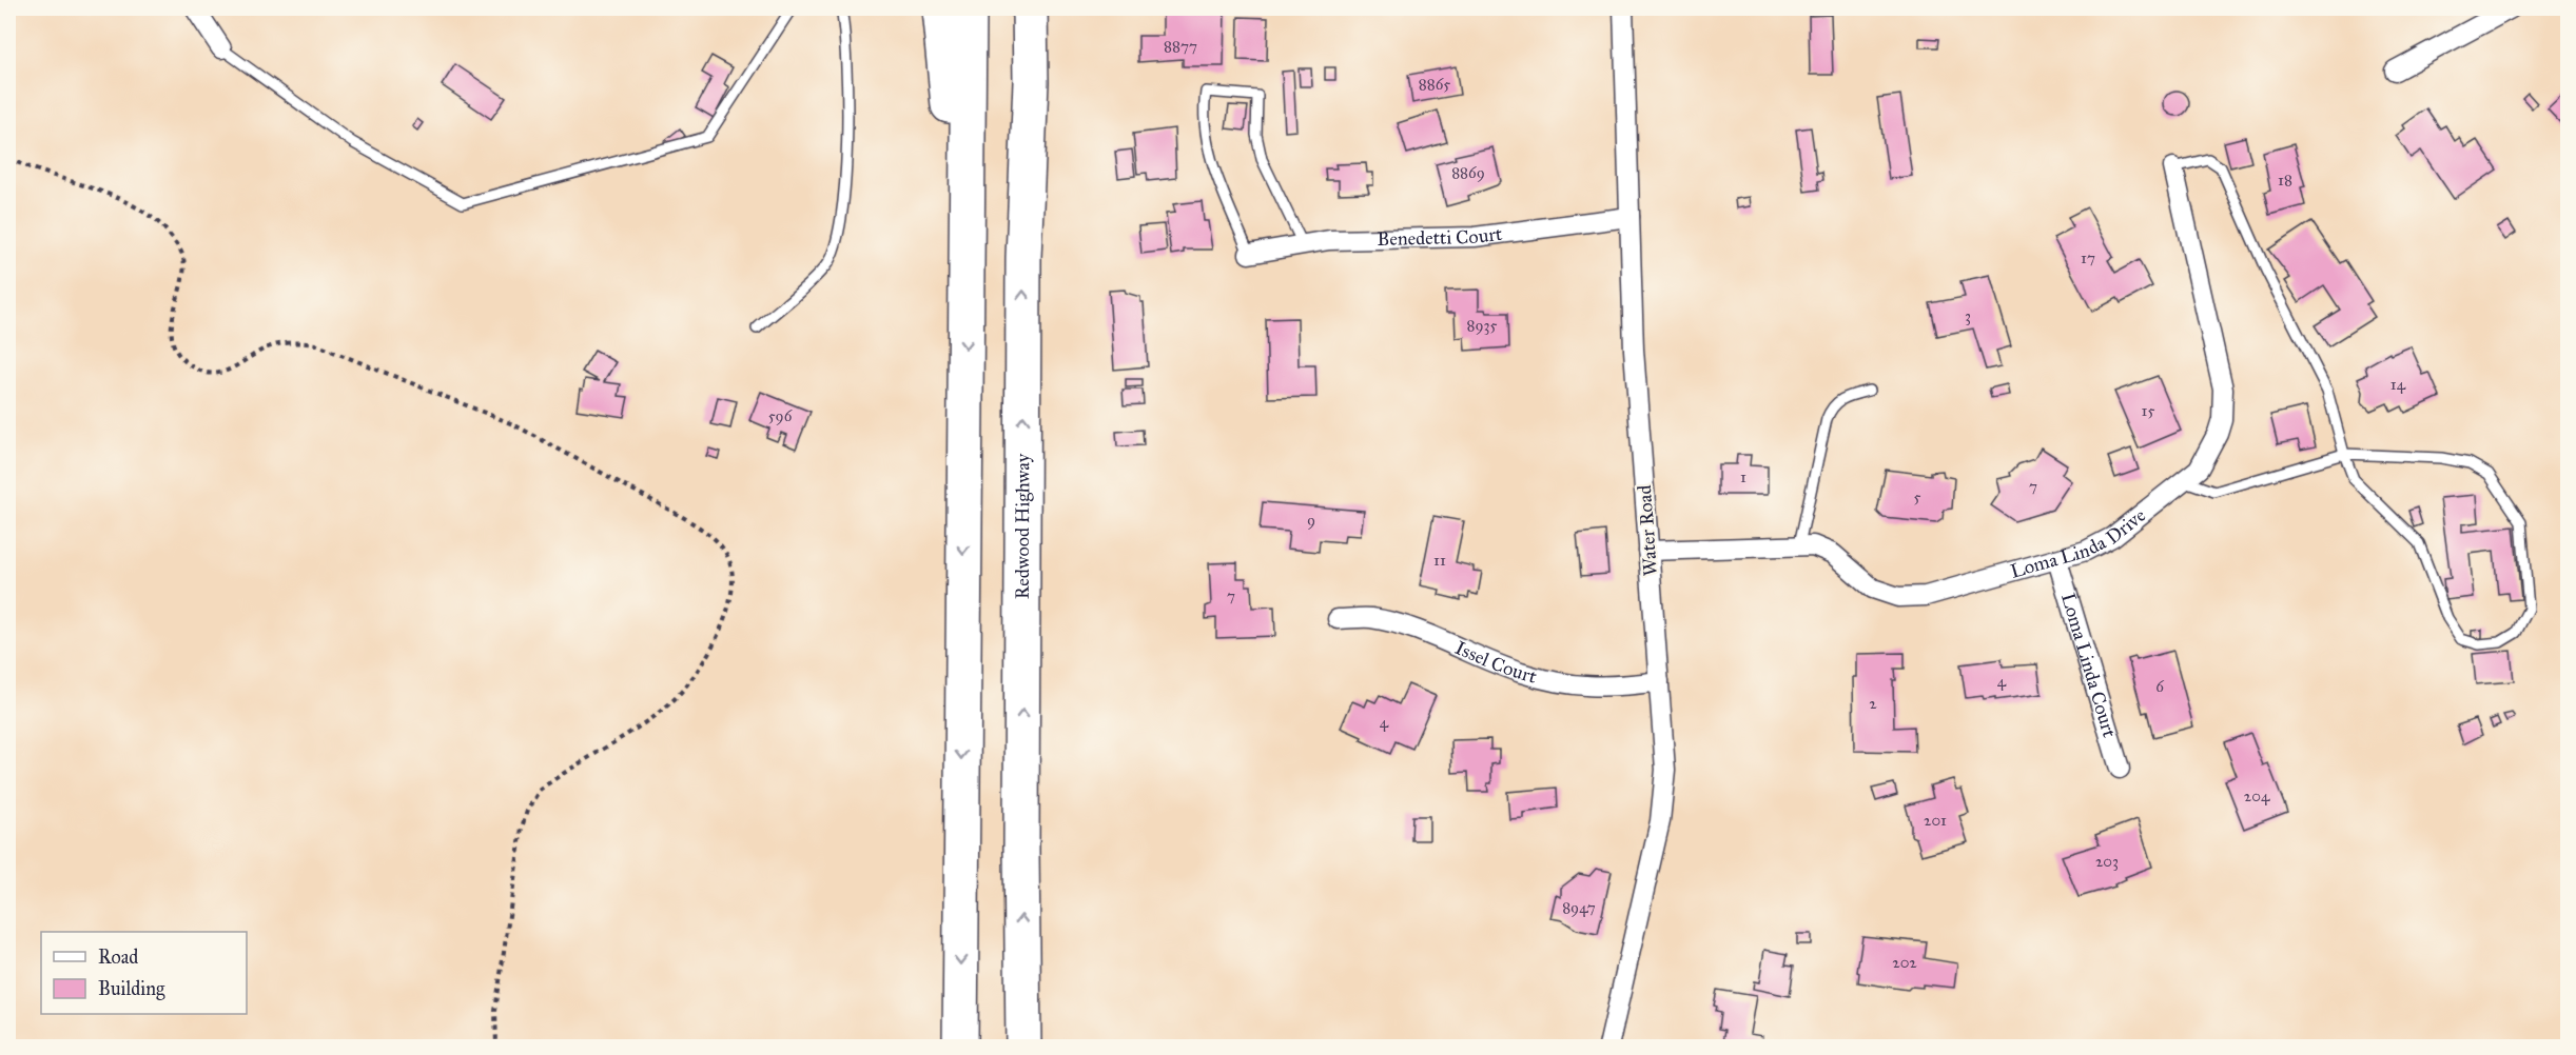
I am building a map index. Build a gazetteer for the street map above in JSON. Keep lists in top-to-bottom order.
{
  "streets": {
    "highway": ["Redwood Highway"],
    "street": [
      "Benedetti Court",
      "Water Road",
      "Loma Linda Drive",
      "Issel Court",
      "Loma Linda Court"
    ]
  },
  "crossings": [
    ["Benedetti Court", "Water Road"],
    ["Water Road", "Loma Linda Drive"],
    ["Water Road", "Issel Court"],
    ["Loma Linda Drive", "Loma Linda Court"]
  ],
  "house_numbers": [
    "8877",
    "8865",
    "8869",
    "18",
    "17",
    "3",
    "8935",
    "14",
    "15",
    "596",
    "1",
    "7",
    "5",
    "9",
    "11",
    "7",
    "4",
    "6",
    "2",
    "4",
    "204",
    "201",
    "203",
    "8947",
    "202"
  ],
  "legend": ["Road", "Building"]
}
